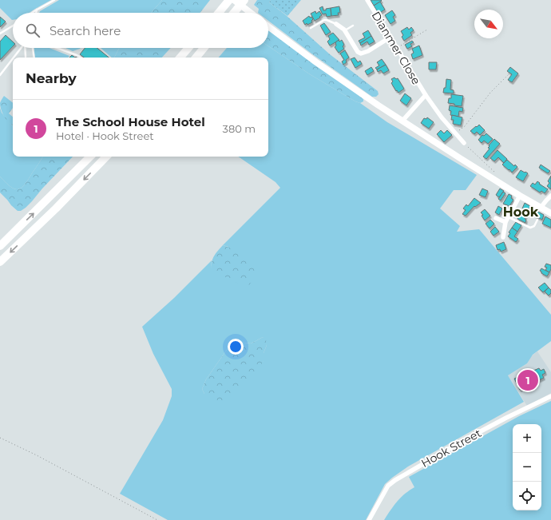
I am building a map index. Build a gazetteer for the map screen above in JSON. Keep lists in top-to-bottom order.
{
  "streets": {
    "street": ["Dianmer Close", "Hook Street"]
  },
  "districts": ["Hook"],
  "north": "bottom right",
  "page": {
    "search": "Search here",
    "heading": "Nearby",
    "list": [
      {
        "mark": "1",
        "name": "The School House Hotel",
        "note": "Hotel · Hook Street",
        "value": "380 m"
      }
    ],
    "pins": "1",
    "map_buttons": ["+", "−"]
  }
}
